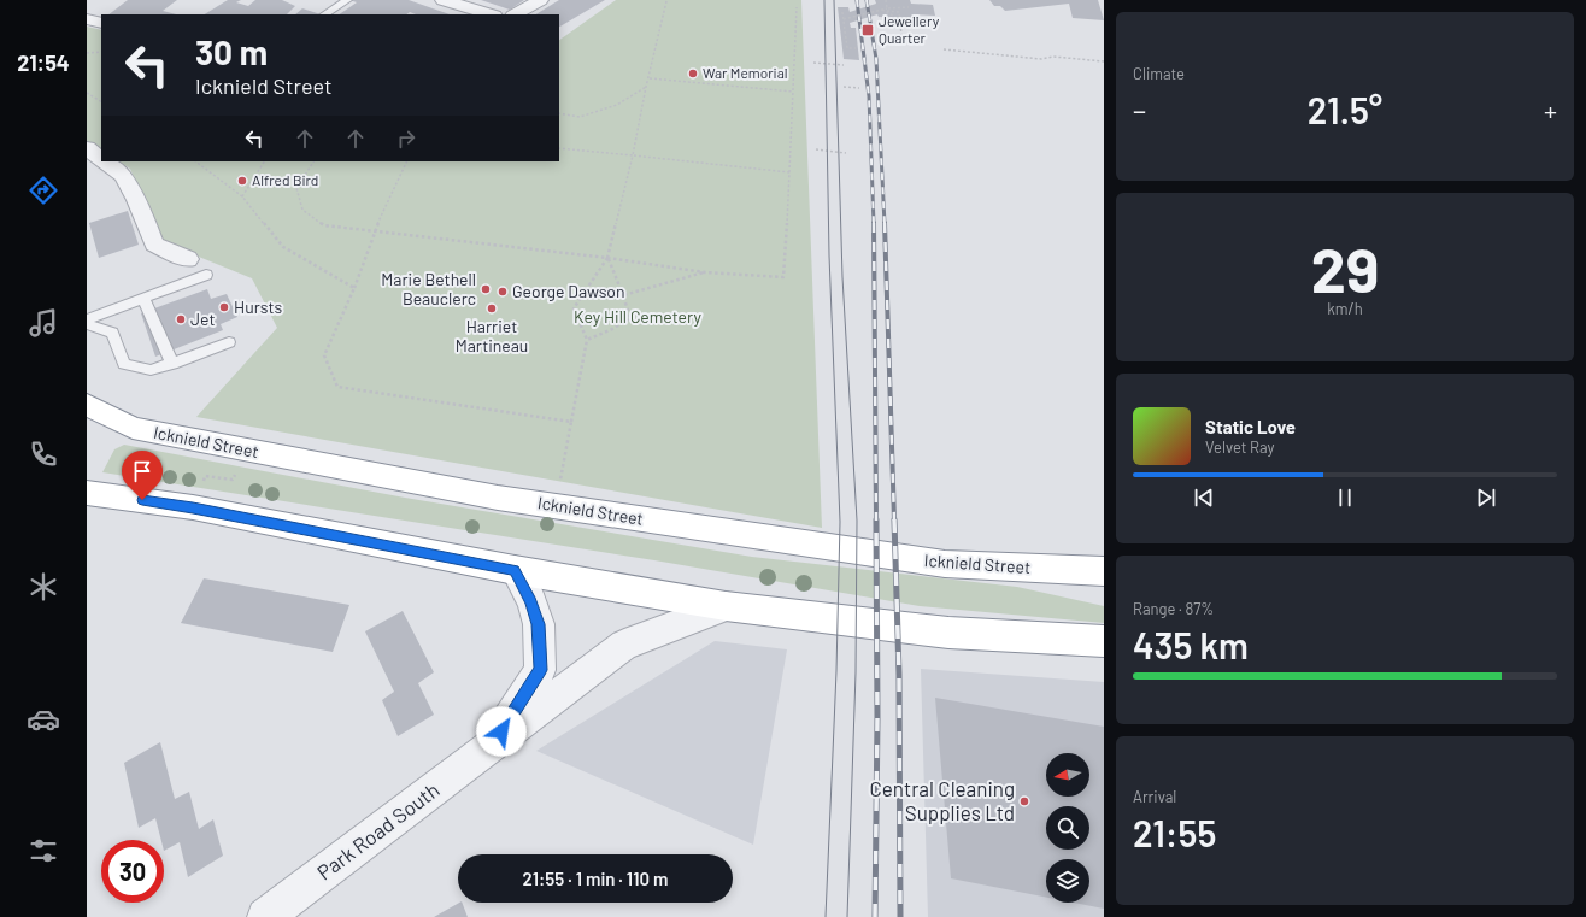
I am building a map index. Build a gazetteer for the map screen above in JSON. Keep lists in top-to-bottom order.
{
  "streets": {
    "highway": ["Icknield Street"],
    "street": ["Park Road South"]
  },
  "parks": ["Key Hill Cemetery"],
  "places": {
    "transit": ["Jewellery Quarter"],
    "other": [
      "War Memorial",
      "Alfred Bird",
      "Marie Bethell Beauclerc",
      "George Dawson",
      "Hursts",
      "Harriet Martineau",
      "Jet",
      "Central Cleaning Supplies Ltd"
    ]
  },
  "north": "left",
  "page": {
    "tabs": "21:54",
    "tile": [
      "Climate",
      ["29", "km/h"],
      ["Range · 87%", "435 km"],
      ["Arrival", "21:55"]
    ],
    "turn": ["30 m", "Icknield Street"],
    "heat": ["−", "21.5°", "+"],
    "song": ["Static Love", "Velvet Ray"],
    "limit": "30",
    "trip": "21:55 · 1 min · 110 m"
  }
}
